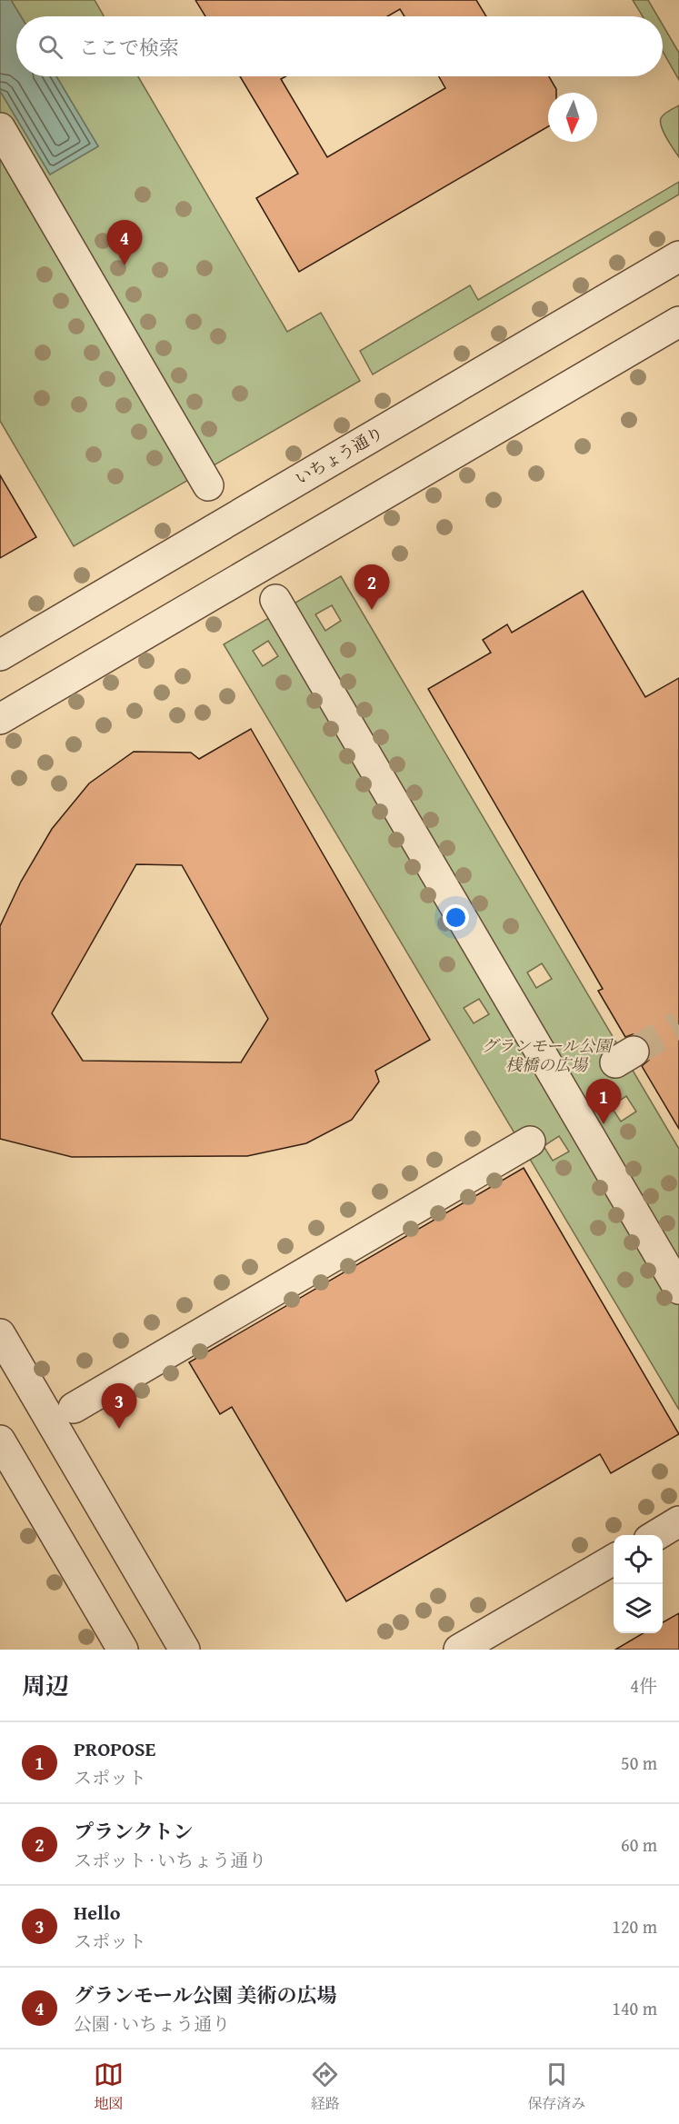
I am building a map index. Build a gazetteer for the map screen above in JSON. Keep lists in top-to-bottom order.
{
  "streets": {
    "street": ["いちょう通り"]
  },
  "parks": ["グランモール公園 桟橋の広場"],
  "north": "bottom",
  "page": {
    "search": "ここで検索",
    "pins": [
      "4",
      "2",
      "1",
      "3"
    ],
    "heading": ["周辺", "4件"],
    "list": [
      {
        "mark": "1",
        "name": "PROPOSE",
        "note": "スポット",
        "value": "50 m"
      },
      {
        "mark": "2",
        "name": "プランクトン",
        "note": "スポット · いちょう通り",
        "value": "60 m"
      },
      {
        "mark": "3",
        "name": "Hello",
        "note": "スポット",
        "value": "120 m"
      },
      {
        "mark": "4",
        "name": "グランモール公園 美術の広場",
        "note": "公園 · いちょう通り",
        "value": "140 m"
      }
    ],
    "nav": ["地図", "経路", "保存済み"]
  }
}
